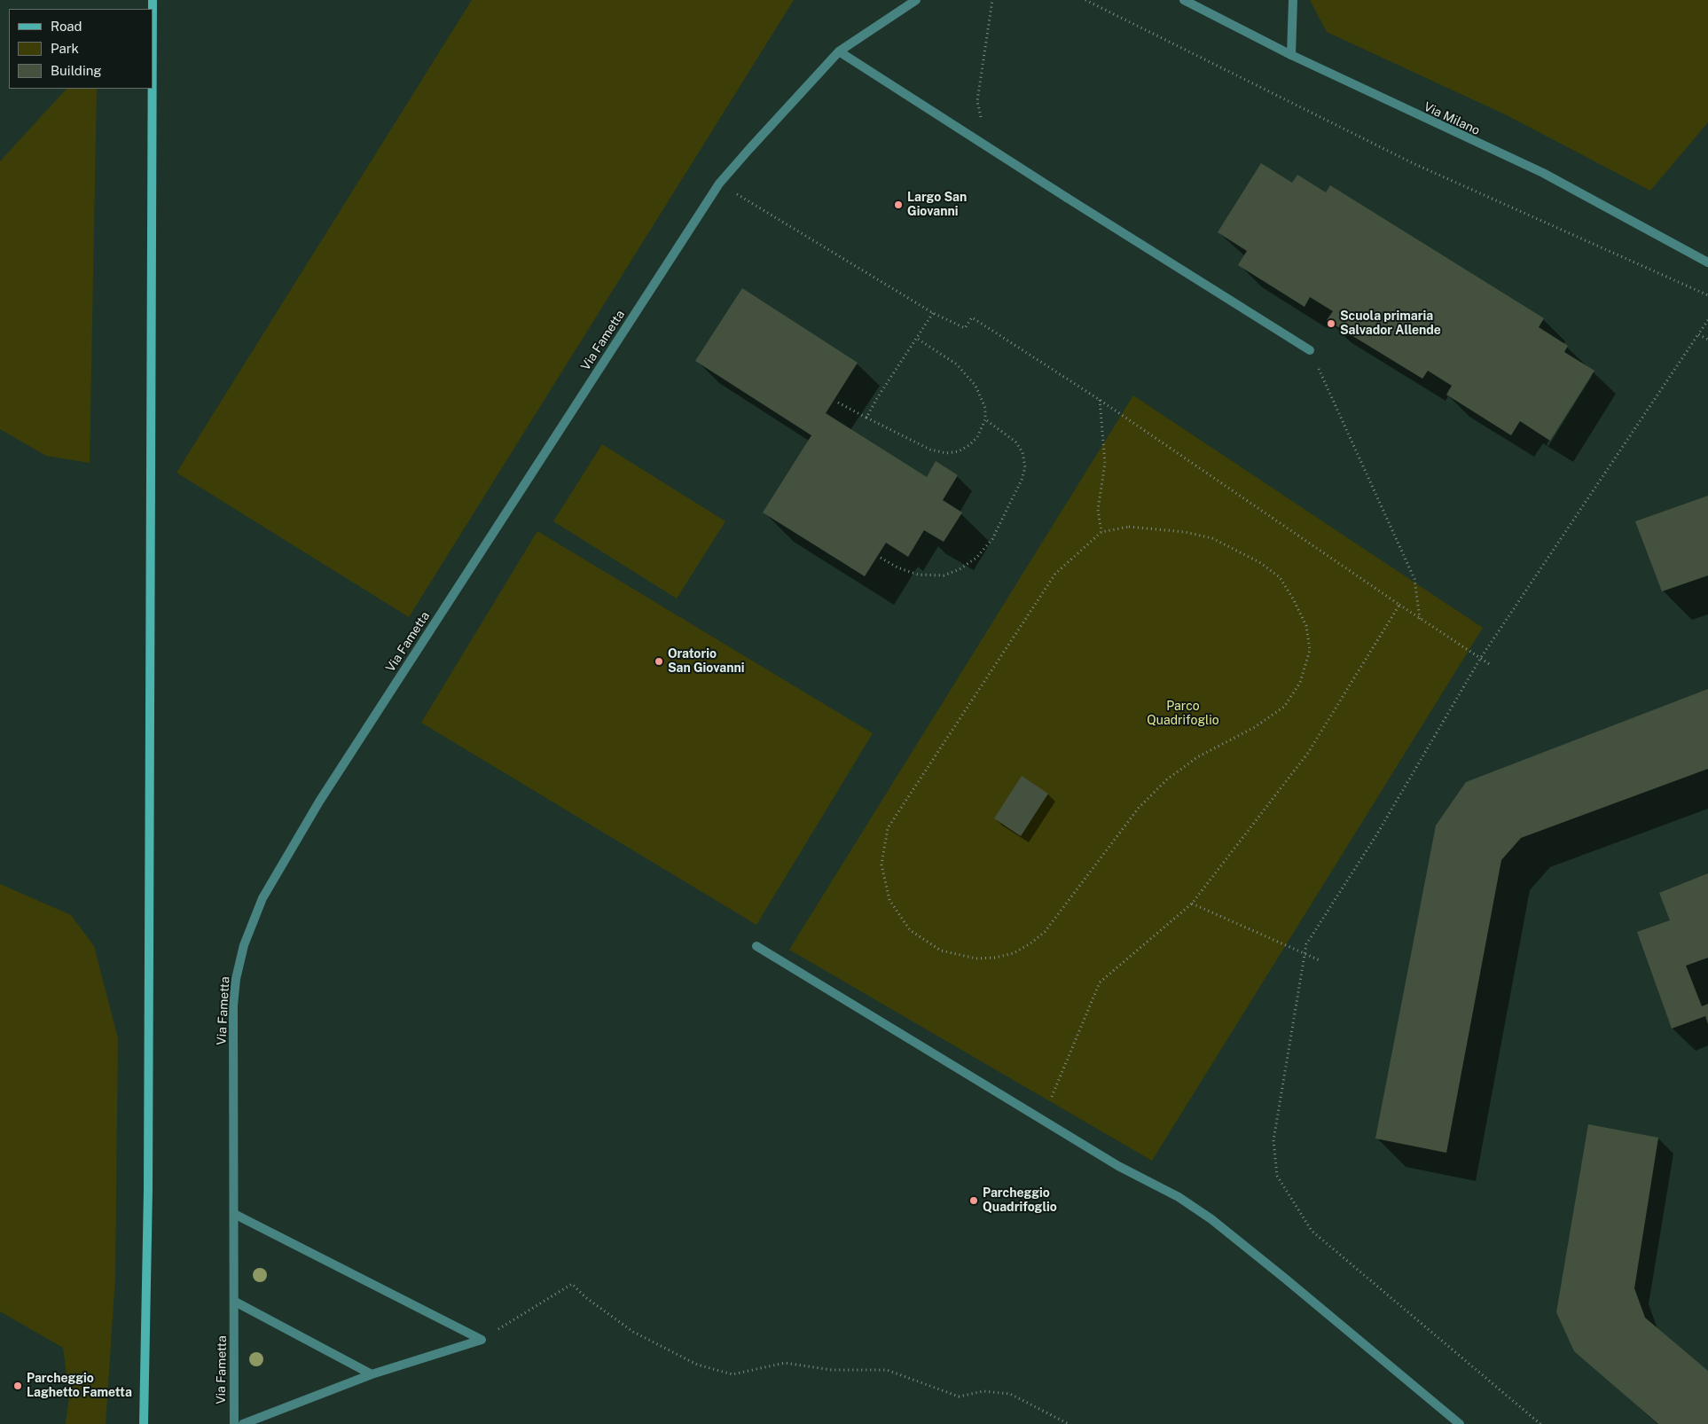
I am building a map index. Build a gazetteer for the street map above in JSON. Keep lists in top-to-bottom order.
{
  "streets": {
    "street": ["Via Milano", "Via Fametta"]
  },
  "parks": ["Parco Quadrifoglio"],
  "places": [
    "Largo San Giovanni",
    "Scuola primaria Salvador Allende",
    "Oratorio San Giovanni",
    "Parcheggio Quadrifoglio",
    "Parcheggio Laghetto Fametta"
  ],
  "legend": ["Road", "Park", "Building"]
}
